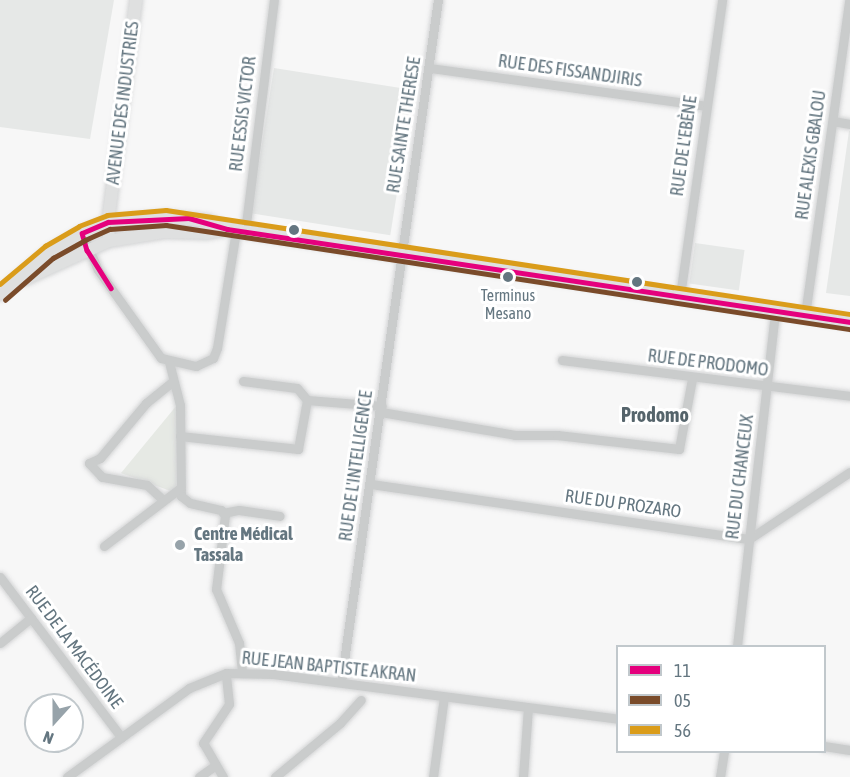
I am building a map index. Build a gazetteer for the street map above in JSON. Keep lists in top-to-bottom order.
{
  "streets": {
    "street": [
      "RUE DES FISSANDJIRIS",
      "AVENUE DES INDUSTRIES",
      "RUE ESSIS VICTOR",
      "RUE SAINTE THERESE",
      "RUE DE L'EBÈNE",
      "RUE ALEXIS GBALOU",
      "RUE DE PRODOMO",
      "RUE DE L'INTELLIGENCE",
      "RUE DU CHANCEUX",
      "RUE DU PROZARO",
      "RUE DE LA MACÉDOINE",
      "RUE JEAN BAPTISTE AKRAN"
    ]
  },
  "crossings": [
    ["RUE DES FISSANDJIRIS", "RUE SAINTE THERESE"],
    ["RUE DES FISSANDJIRIS", "RUE DE L'EBÈNE"],
    ["RUE SAINTE THERESE", "RUE DE L'INTELLIGENCE"],
    ["RUE DE PRODOMO", "RUE DU CHANCEUX"],
    ["RUE DE L'INTELLIGENCE", "RUE DU PROZARO"],
    ["RUE DE L'INTELLIGENCE", "RUE JEAN BAPTISTE AKRAN"],
    ["RUE DU CHANCEUX", "RUE DU PROZARO"],
    ["RUE DE LA MACÉDOINE", "RUE JEAN BAPTISTE AKRAN"]
  ],
  "districts": ["Prodomo"],
  "places": ["Terminus Mesano", "Centre Médical Tassala"],
  "lines": ["transit line 56", "transit line 11", "transit line 05"],
  "legend": ["11", "05", "56"],
  "north": "bottom"
}
